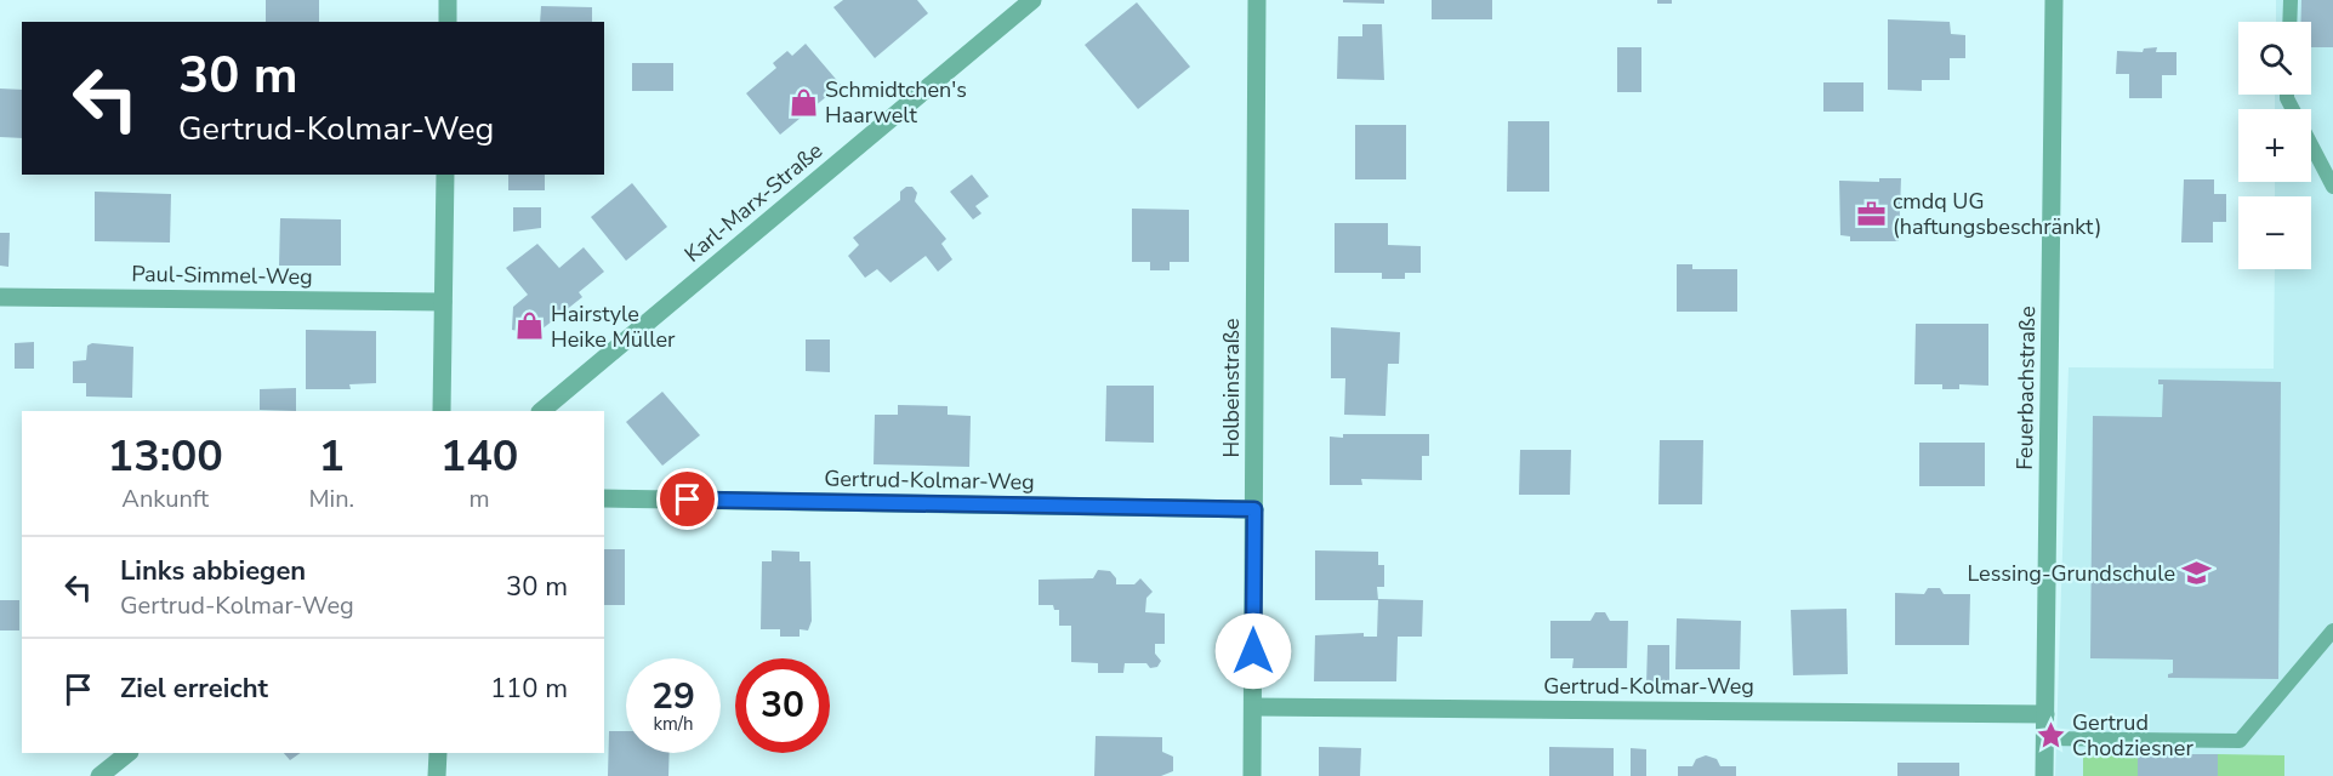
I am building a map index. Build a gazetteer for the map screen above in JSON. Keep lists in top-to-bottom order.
{
  "streets": {
    "street": [
      "Karl-Marx-Straße",
      "Paul-Simmel-Weg",
      "Holbeinstraße",
      "Feuerbachstraße",
      "Gertrud-Kolmar-Weg"
    ]
  },
  "crossings": [
    ["Holbeinstraße", "Gertrud-Kolmar-Weg"],
    ["Feuerbachstraße", "Gertrud-Kolmar-Weg"]
  ],
  "places": {
    "shop": ["Schmidtchen's Haarwelt", "Hairstyle Heike Müller"],
    "office": ["cmdq UG (haftungsbeschränkt)"],
    "school or university": ["Lessing-Grundschule"],
    "place": ["Gertrud Chodziesner"]
  },
  "page": {
    "map_buttons": ["+", "−"],
    "turn": ["30 m", "Gertrud-Kolmar-Weg"],
    "eta": [
      "13:00",
      "Ankunft",
      "1",
      "Min.",
      "140",
      "m"
    ],
    "list": [
      {
        "name": "Links abbiegen",
        "note": "Gertrud-Kolmar-Weg",
        "value": "30 m"
      },
      {
        "name": "Ziel erreicht",
        "value": "110 m"
      }
    ],
    "speed": "29 km/h",
    "limit": "30"
  }
}
